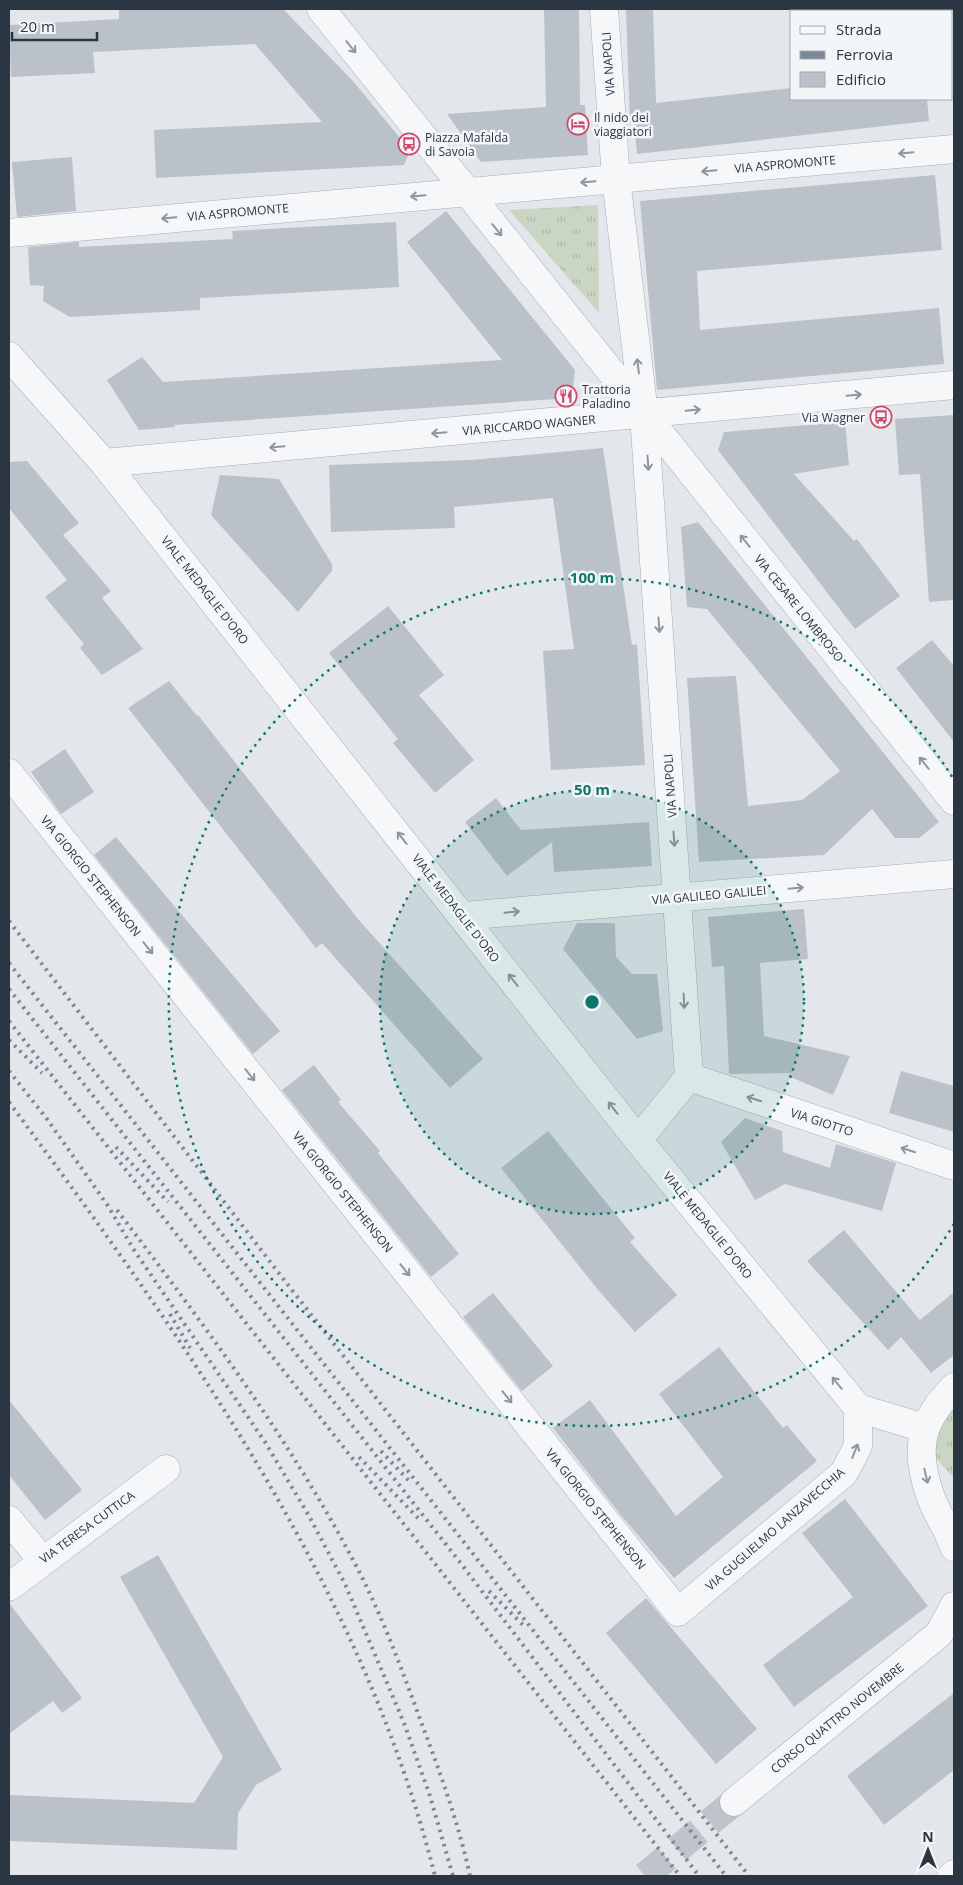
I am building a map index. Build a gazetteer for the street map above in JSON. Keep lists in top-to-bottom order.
{
  "streets": {
    "street": [
      "VIA NAPOLI",
      "VIA ASPROMONTE",
      "VIA RICCARDO WAGNER",
      "VIALE MEDAGLIE D'ORO",
      "VIA CESARE LOMBROSO",
      "VIA GIORGIO STEPHENSON",
      "VIA GALILEO GALILEI",
      "VIA GIOTTO",
      "VIA TERESA CUTTICA",
      "VIA GUGLIELMO LANZAVECCHIA",
      "CORSO QUATTRO NOVEMBRE"
    ]
  },
  "crossings": [
    ["VIA NAPOLI", "VIA ASPROMONTE"],
    ["VIA NAPOLI", "VIA RICCARDO WAGNER"],
    ["VIA NAPOLI", "VIA CESARE LOMBROSO"],
    ["VIA NAPOLI", "VIA GALILEO GALILEI"],
    ["VIA NAPOLI", "VIA GIOTTO"],
    ["VIA ASPROMONTE", "VIA CESARE LOMBROSO"],
    ["VIA RICCARDO WAGNER", "VIALE MEDAGLIE D'ORO"],
    ["VIA RICCARDO WAGNER", "VIA CESARE LOMBROSO"],
    ["VIALE MEDAGLIE D'ORO", "VIA GALILEO GALILEI"],
    ["VIALE MEDAGLIE D'ORO", "VIA GUGLIELMO LANZAVECCHIA"],
    ["VIA GIORGIO STEPHENSON", "VIA GUGLIELMO LANZAVECCHIA"]
  ],
  "one_way": [
    "VIA ASPROMONTE",
    "VIALE MEDAGLIE D'ORO",
    "VIA GIORGIO STEPHENSON",
    "VIA GALILEO GALILEI",
    "VIA GIOTTO",
    "VIA GUGLIELMO LANZAVECCHIA"
  ],
  "places": {
    "hotel": ["Il nido dei viaggiatori"],
    "bus stop": ["Piazza Mafalda di Savoia", "Via Wagner"],
    "restaurant": ["Trattoria Paladino"]
  },
  "legend": ["Strada", "Ferrovia", "Edificio"],
  "scale_bar": "20 m",
  "north": "top",
  "rings": ["100 m", "50 m"]
}
